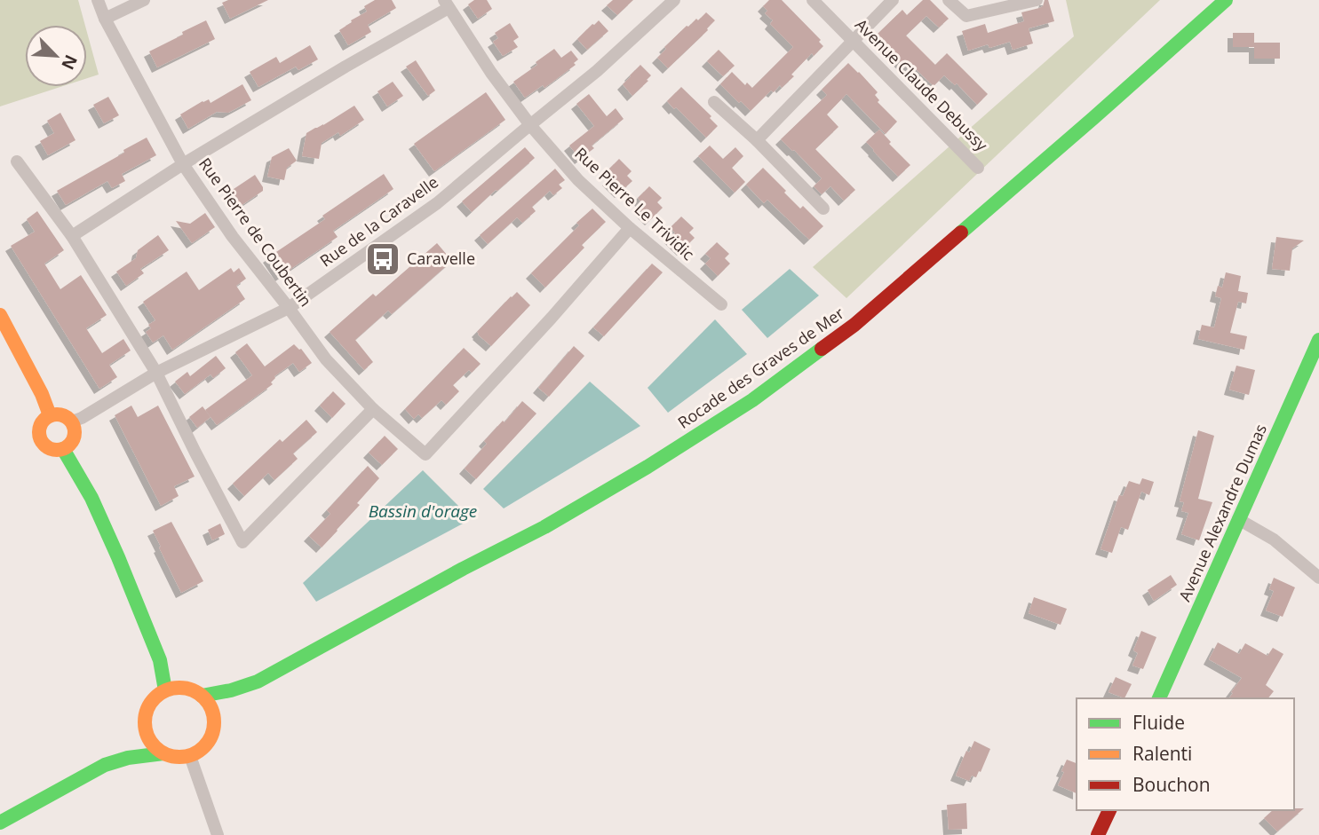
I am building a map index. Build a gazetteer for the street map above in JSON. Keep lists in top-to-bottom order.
{
  "streets": {
    "main road": ["Rocade des Graves de Mer", "Avenue Alexandre Dumas"],
    "street": [
      "Avenue Claude Debussy",
      "Rue Pierre Le Trividic",
      "Rue de la Caravelle",
      "Rue Pierre de Coubertin"
    ]
  },
  "crossings": [
    ["Rue Pierre Le Trividic", "Rue de la Caravelle"],
    ["Rue Pierre Le Trividic", "Rue Pierre de Coubertin"],
    ["Rue de la Caravelle", "Rue Pierre de Coubertin"]
  ],
  "water": ["Bassin d'orage"],
  "places": {
    "bus stop": ["Caravelle"]
  },
  "legend": ["Fluide", "Ralenti", "Bouchon"],
  "north": "bottom right"
}
